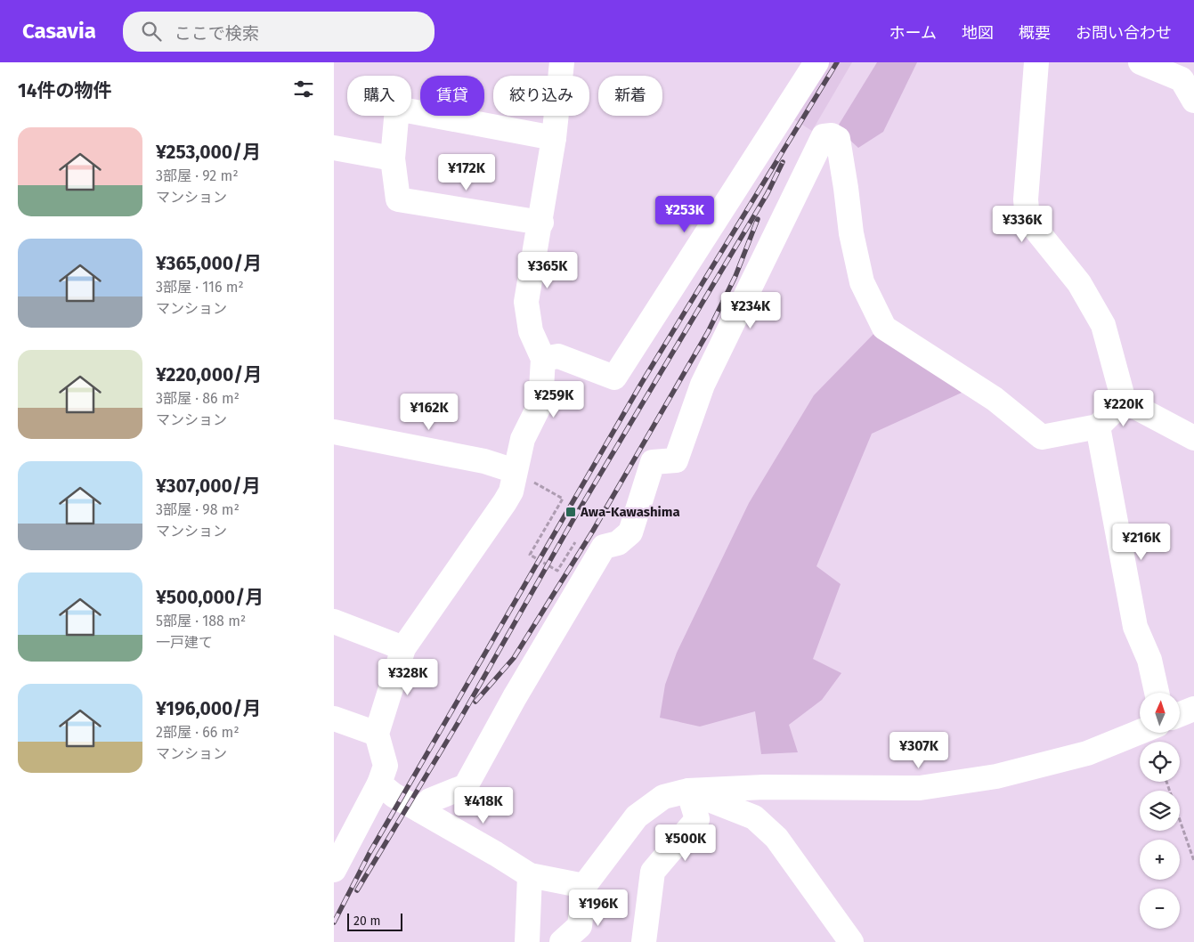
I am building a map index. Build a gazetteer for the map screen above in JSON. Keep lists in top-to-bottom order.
{
  "places": {
    "transit": ["Awa-Kawashima"]
  },
  "scale_bar": "20 m",
  "north": "top",
  "page": {
    "header": "Casavia",
    "search": "ここで検索",
    "nav": [
      "ホーム",
      "地図",
      "概要",
      "お問い合わせ"
    ],
    "heading": "14件の物件",
    "chip": [
      "購入",
      "賃貸",
      "絞り込み",
      "新着"
    ],
    "list": [
      {
        "name": "¥253,000/月",
        "note": "3部屋 · 92 m² · マンション"
      },
      {
        "name": "¥365,000/月",
        "note": "3部屋 · 116 m² · マンション"
      },
      {
        "name": "¥220,000/月",
        "note": "3部屋 · 86 m² · マンション"
      },
      {
        "name": "¥307,000/月",
        "note": "3部屋 · 98 m² · マンション"
      },
      {
        "name": "¥500,000/月",
        "note": "5部屋 · 188 m² · 一戸建て"
      },
      {
        "name": "¥196,000/月",
        "note": "2部屋 · 66 m² · マンション"
      }
    ],
    "price": [
      "¥172K",
      "¥253K",
      "¥336K",
      "¥365K",
      "¥234K",
      "¥259K",
      "¥220K",
      "¥162K",
      "¥216K",
      "¥328K",
      "¥307K",
      "¥418K",
      "¥500K",
      "¥196K"
    ],
    "map_buttons": ["+", "−"],
    "scale": "20 m"
  }
}
